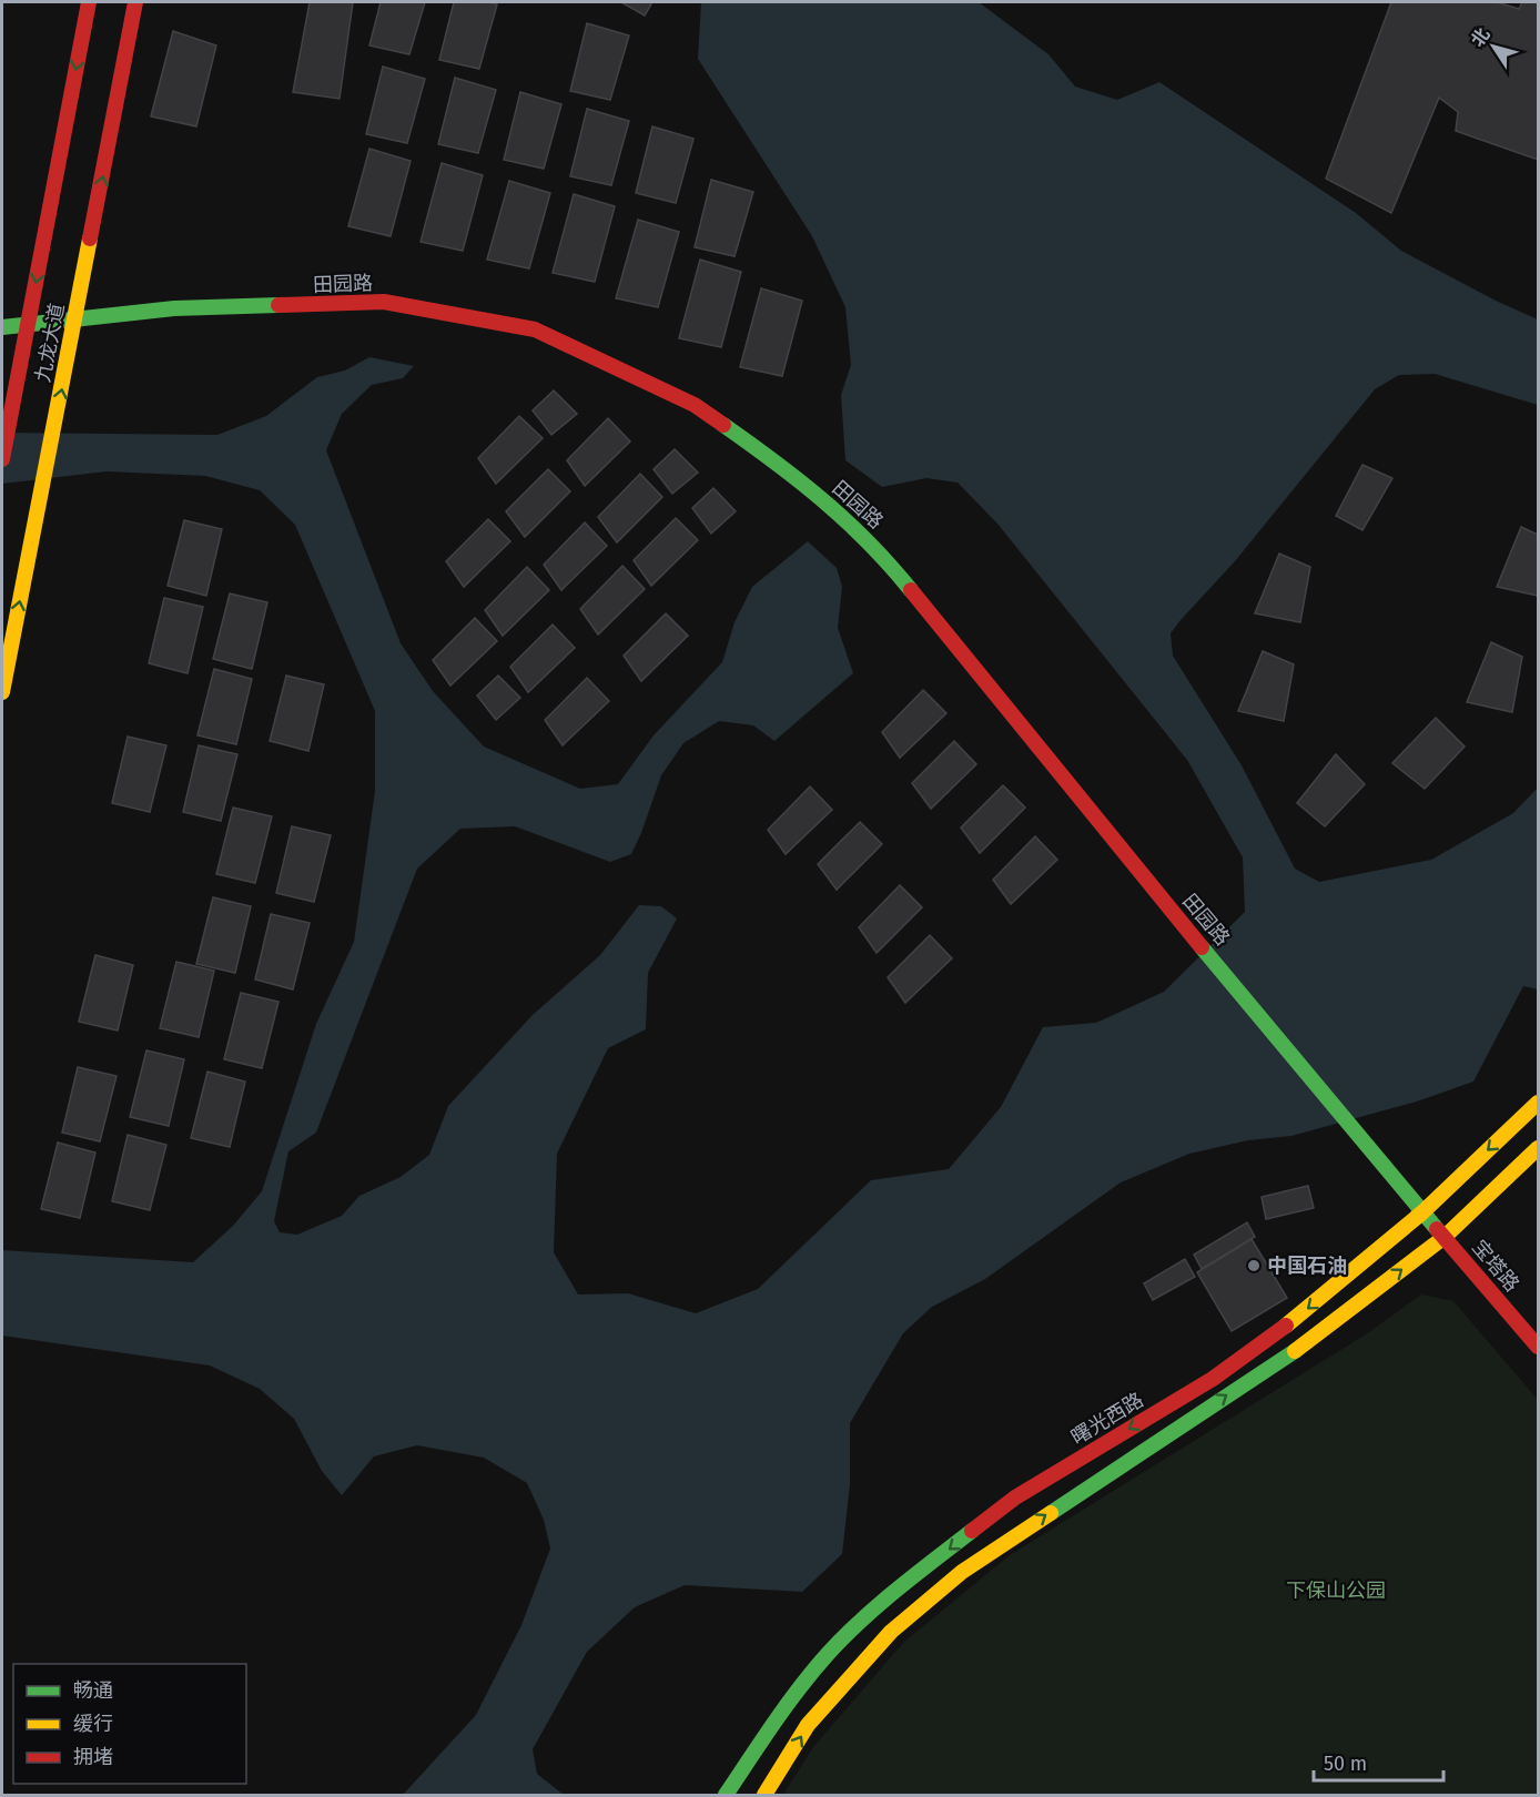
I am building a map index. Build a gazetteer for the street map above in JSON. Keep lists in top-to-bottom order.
{
  "streets": {
    "main road": [
      "田园路",
      "九龙大道",
      "宝塔路",
      "曙光西路"
    ]
  },
  "crossings": [
    ["田园路", "九龙大道"],
    ["田园路", "宝塔路"],
    ["田园路", "曙光西路"],
    ["宝塔路", "曙光西路"]
  ],
  "parks": ["下保山公园"],
  "places": ["中国石油"],
  "legend": ["畅通", "缓行", "拥堵"],
  "scale_bar": "50 m",
  "north": "top left"
}
